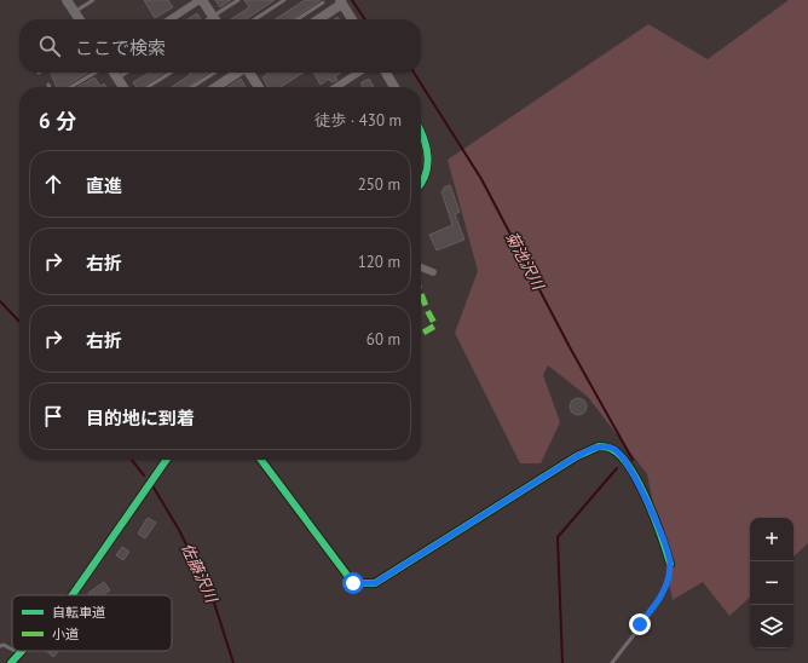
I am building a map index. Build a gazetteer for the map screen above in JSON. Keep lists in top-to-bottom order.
{
  "water": ["菊池沢川", "佐藤沢川"],
  "legend": ["自転車道", "小道"],
  "page": {
    "search": "ここで検索",
    "heading": ["6 分", "徒歩 · 430 m"],
    "list": [
      ["直進", "250 m"],
      ["右折", "120 m"],
      ["右折", "60 m"],
      "目的地に到着"
    ],
    "map_buttons": ["+", "−"]
  }
}
